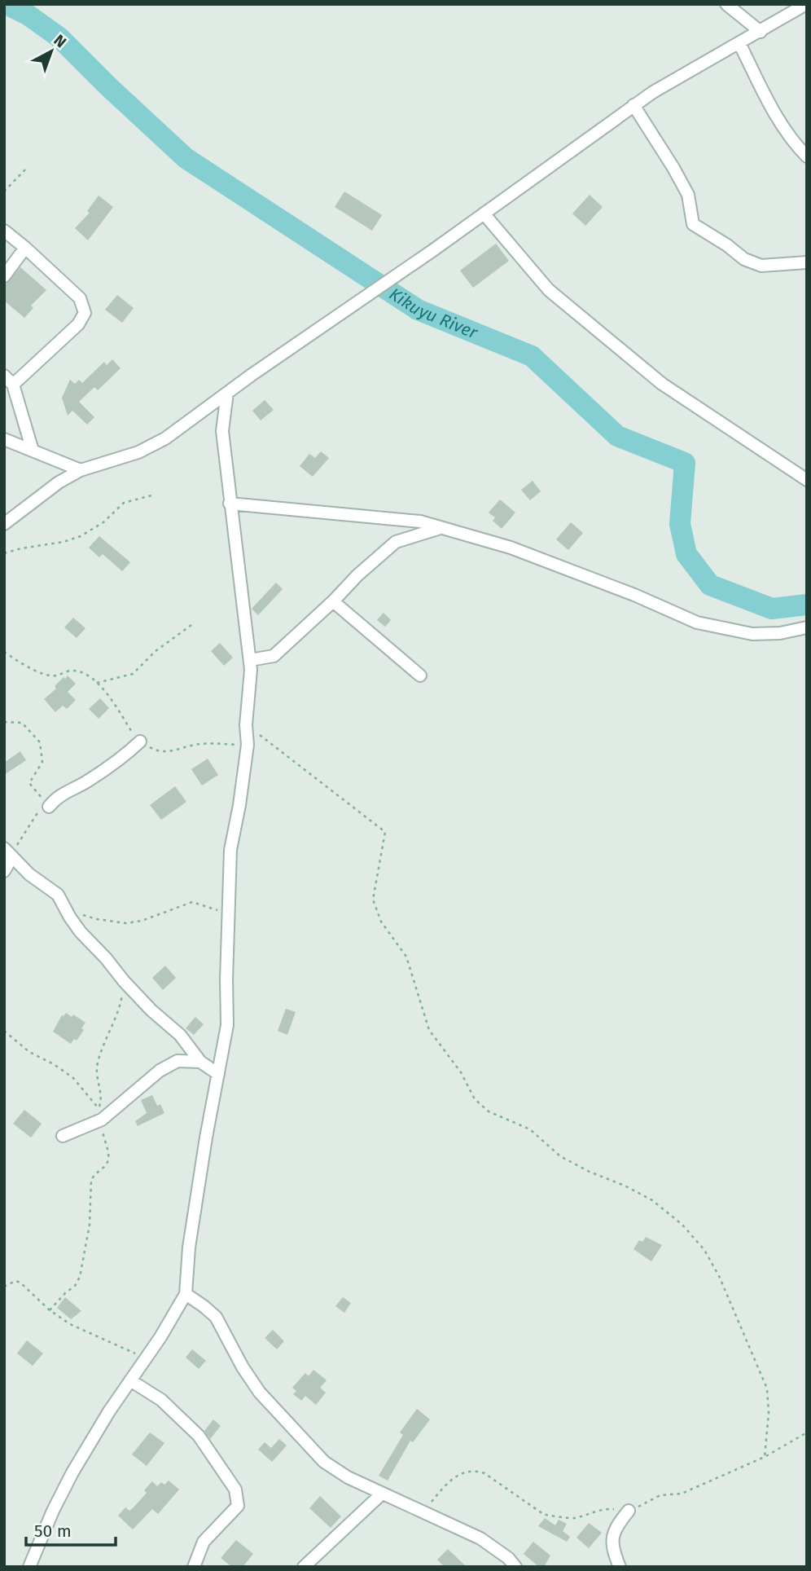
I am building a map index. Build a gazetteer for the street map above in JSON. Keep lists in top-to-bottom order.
{
  "water": ["Kikuyu River"],
  "scale_bar": "50 m",
  "north": "top right"
}
